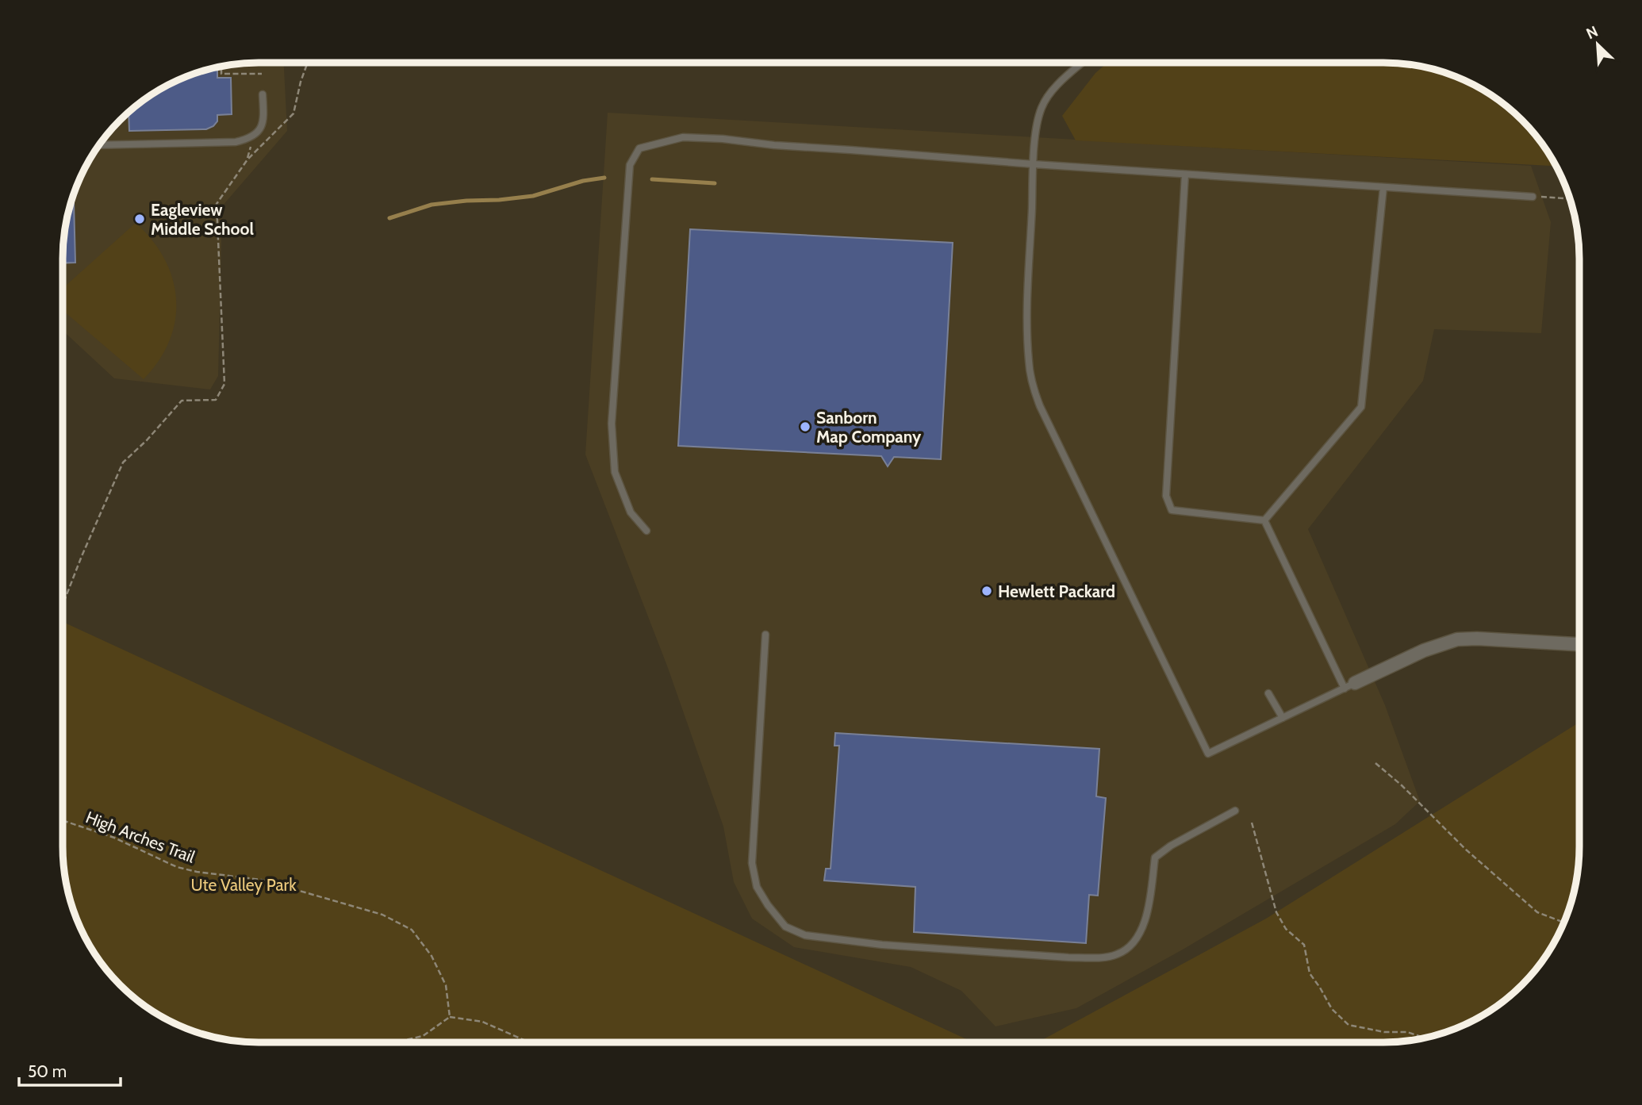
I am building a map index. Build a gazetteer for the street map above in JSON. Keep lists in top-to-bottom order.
{
  "streets": {
    "path": ["High Arches Trail"]
  },
  "parks": ["Ute Valley Park"],
  "places": ["Eagleview Middle School", "Sanborn Map Company", "Hewlett Packard"],
  "scale_bar": "50 m",
  "north": "top left"
}
